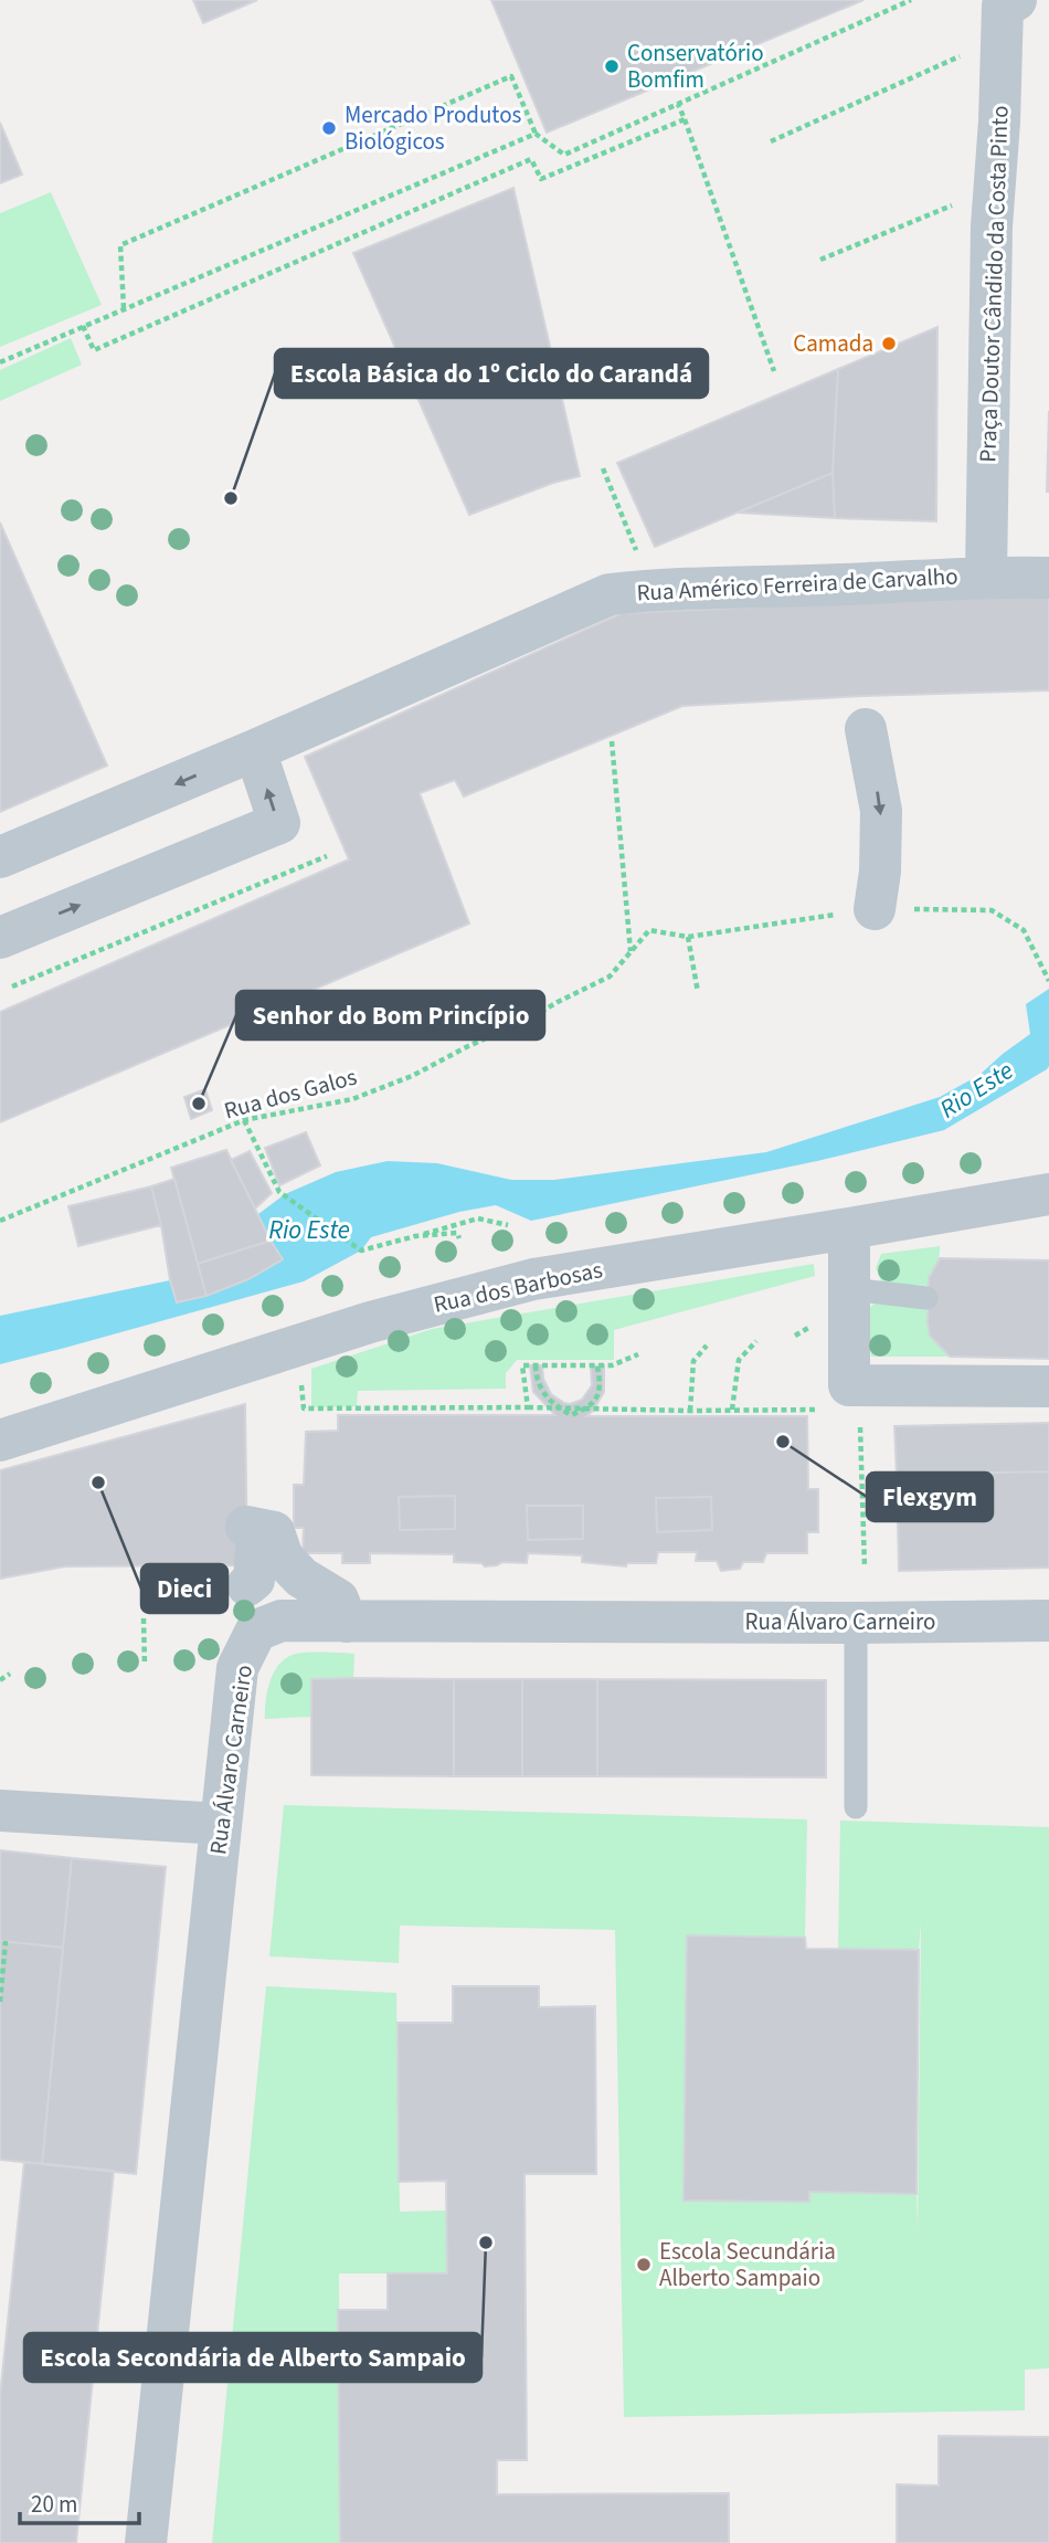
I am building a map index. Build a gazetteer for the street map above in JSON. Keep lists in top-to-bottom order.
{
  "streets": {
    "street": [
      "Praça Doutor Cândido da Costa Pinto",
      "Rua Américo Ferreira de Carvalho",
      "Rua dos Barbosas",
      "Rua Álvaro Carneiro"
    ],
    "path": ["Rua dos Galos"]
  },
  "crossings": [
    ["Praça Doutor Cândido da Costa Pinto", "Rua Américo Ferreira de Carvalho"]
  ],
  "water": ["Rio Este"],
  "places": [
    "Conservatório Bomfim",
    "Mercado Produtos Biológicos",
    "Camada",
    "Escola Básica do 1º Ciclo do Carandá",
    "Senhor do Bom Princípio",
    "Flexgym",
    "Dieci",
    "Escola Secondária de Alberto Sampaio",
    "Escola Secundária Alberto Sampaio"
  ],
  "scale_bar": "20 m"
}
